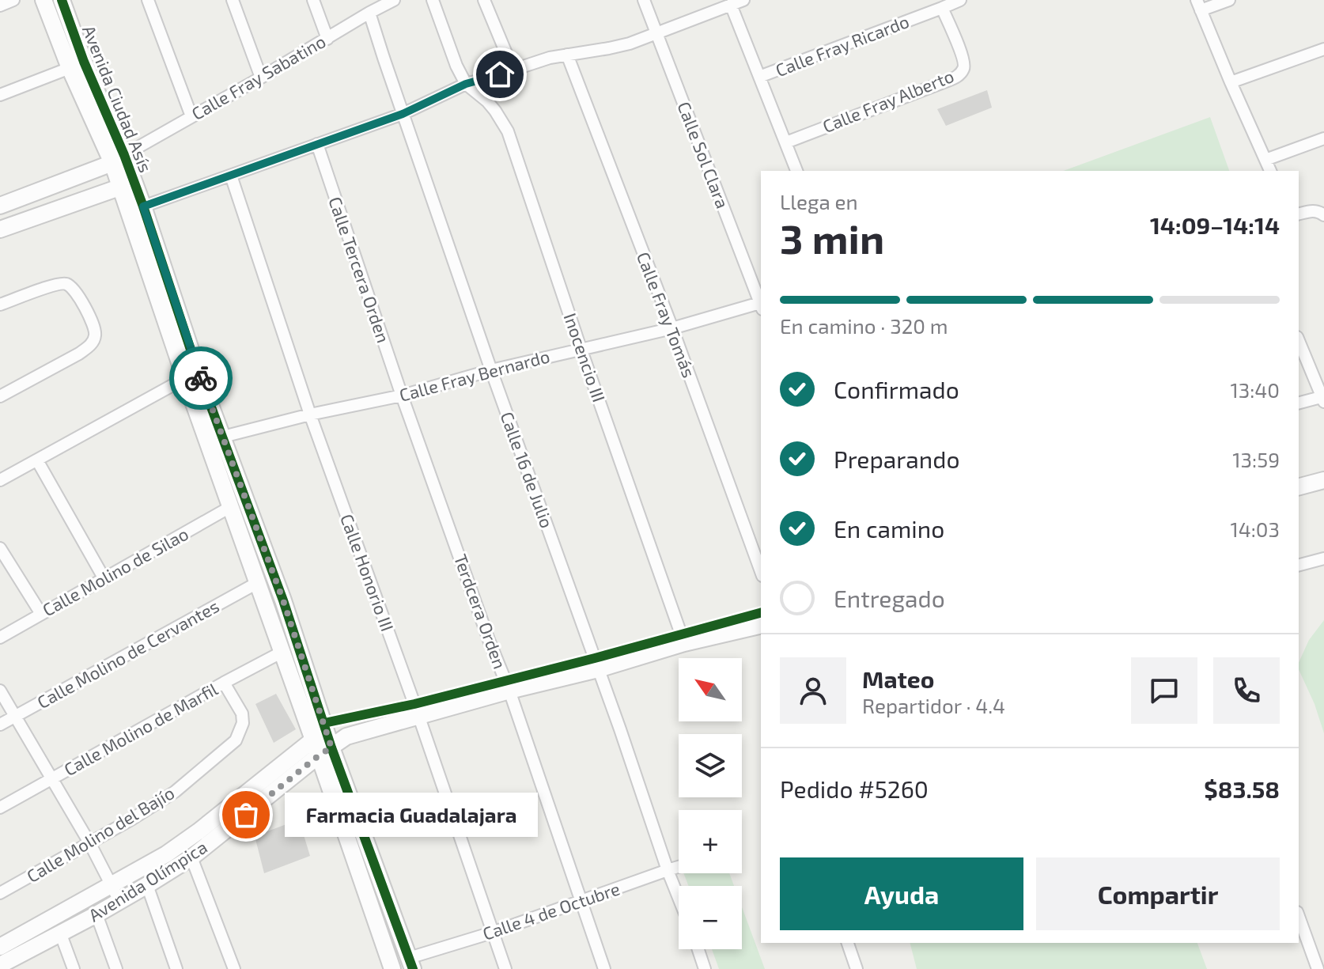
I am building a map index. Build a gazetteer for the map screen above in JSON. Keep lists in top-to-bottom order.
{
  "streets": {
    "street": [
      "Calle Fray Ricardo",
      "Calle Fray Sabatino",
      "Avenida Ciudad Asís",
      "Calle Fray Alberto",
      "Calle Sol Clara",
      "Calle Tercera Orden",
      "Calle Fray Tomás",
      "Inocencio III",
      "Calle Fray Bernardo",
      "Calle 16 de Julio",
      "Calle Molino de Silao",
      "Calle Honorio III",
      "Terdcera Orden",
      "Calle Molino de Cervantes",
      "Calle Molino de Marfil",
      "Calle Molino del Bajío",
      "Avenida Olímpica",
      "Calle 4 de Octubre"
    ]
  },
  "crossings": [
    ["Calle Fray Ricardo", "Calle Fray Alberto"],
    ["Calle Fray Sabatino", "Avenida Ciudad Asís"],
    ["Calle Fray Sabatino", "Calle 16 de Julio"],
    ["Avenida Ciudad Asís", "Calle Fray Bernardo"],
    ["Avenida Ciudad Asís", "Calle Molino de Silao"],
    ["Avenida Ciudad Asís", "Calle Molino de Cervantes"],
    ["Avenida Ciudad Asís", "Calle Molino de Marfil"],
    ["Avenida Ciudad Asís", "Avenida Olímpica"],
    ["Calle Tercera Orden", "Calle Fray Bernardo"],
    ["Calle Tercera Orden", "Terdcera Orden"],
    ["Calle Fray Tomás", "Calle Fray Bernardo"],
    ["Inocencio III", "Calle Fray Bernardo"],
    ["Calle Fray Bernardo", "Calle 16 de Julio"],
    ["Calle Fray Bernardo", "Calle Honorio III"],
    ["Calle Fray Bernardo", "Terdcera Orden"],
    ["Calle 16 de Julio", "Calle 4 de Octubre"],
    ["Calle Honorio III", "Calle 4 de Octubre"],
    ["Terdcera Orden", "Calle 4 de Octubre"],
    ["Calle Molino de Marfil", "Calle Molino del Bajío"]
  ],
  "places": ["Farmacia Guadalajara"],
  "north": "top left",
  "page": {
    "heading": ["3 min", "Llega en", "14:09–14:14"],
    "panel": [
      "Mateo",
      "Repartidor · 4.4",
      "Pedido #5260",
      "$83.58"
    ],
    "bar": "En camino · 320 m",
    "list": [
      ["Confirmado", "13:40"],
      ["Preparando", "13:59"],
      ["En camino", "14:03"],
      "Entregado"
    ],
    "map_buttons": ["+", "−"],
    "bubble": "Farmacia Guadalajara",
    "buttons": ["Ayuda", "Compartir"]
  }
}
